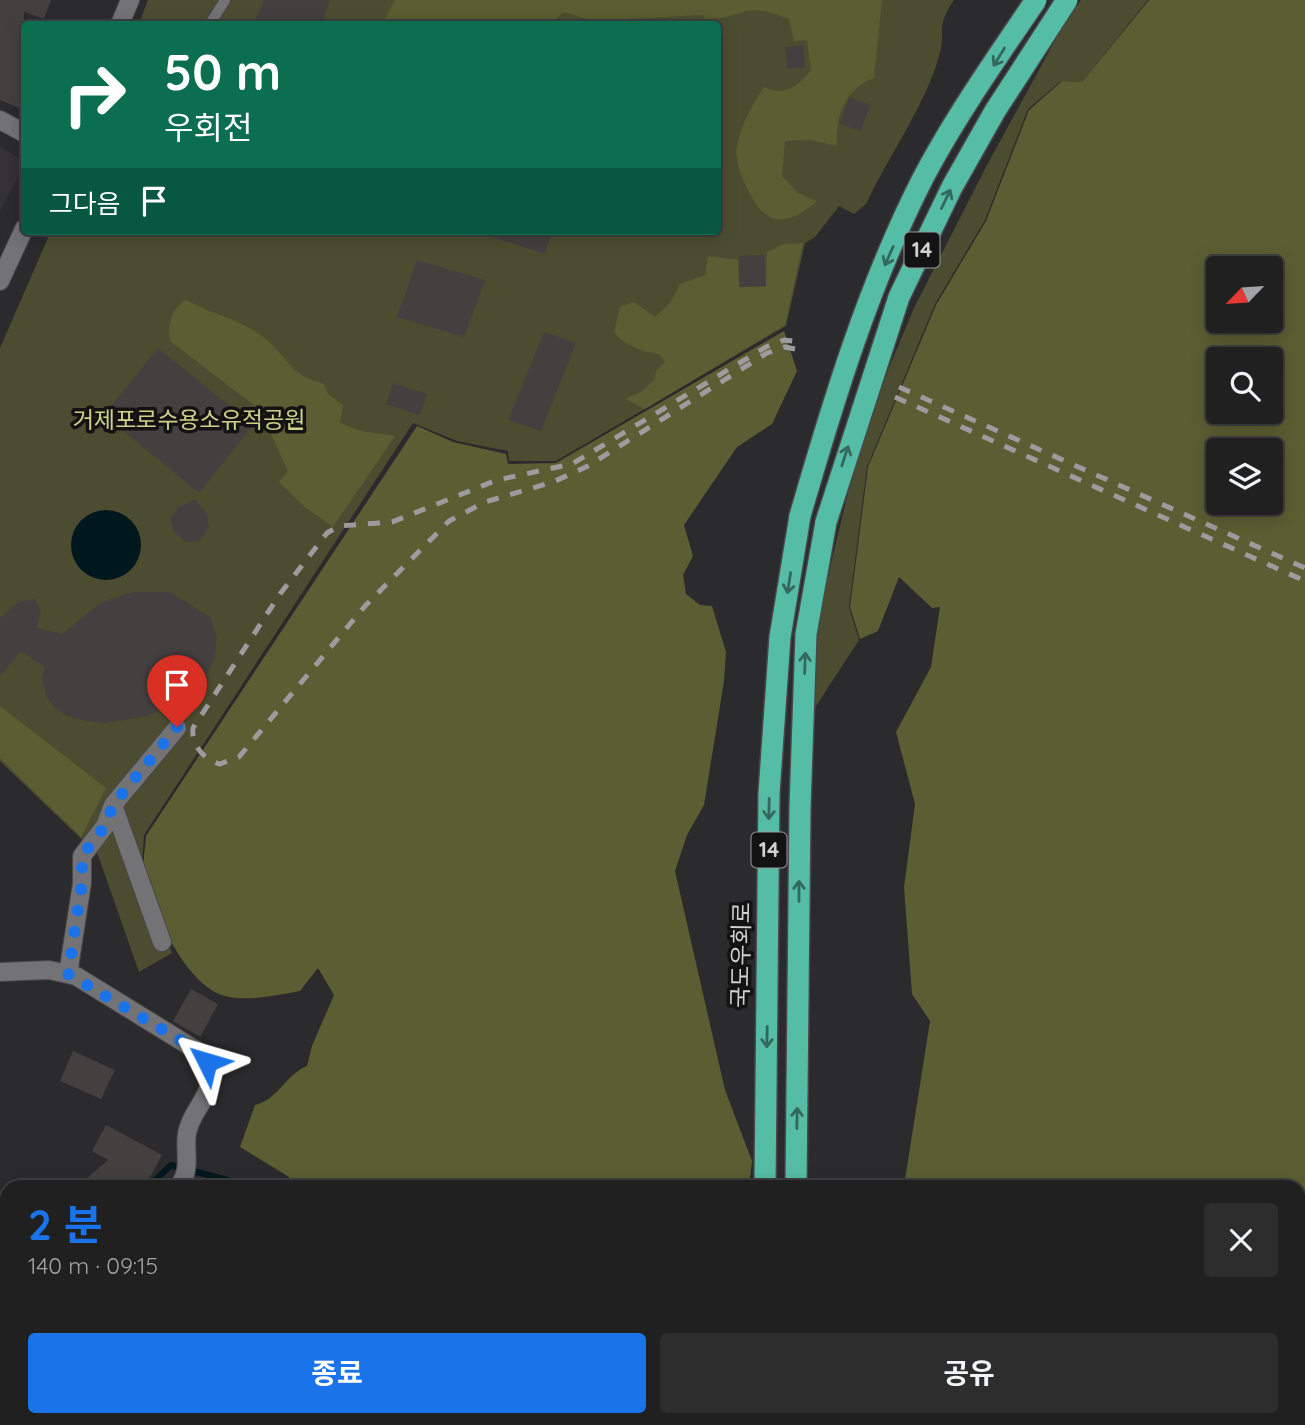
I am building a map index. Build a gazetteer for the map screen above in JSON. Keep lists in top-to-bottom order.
{
  "streets": {
    "highway": ["14", "국도우회로"]
  },
  "parks": ["거제포로수용소유적공원"],
  "north": "bottom left",
  "page": {
    "turn": ["50 m", "우회전"],
    "then": "그다음",
    "heading": ["2 분", "140 m · 09:15"],
    "buttons": ["종료", "공유"]
  }
}
